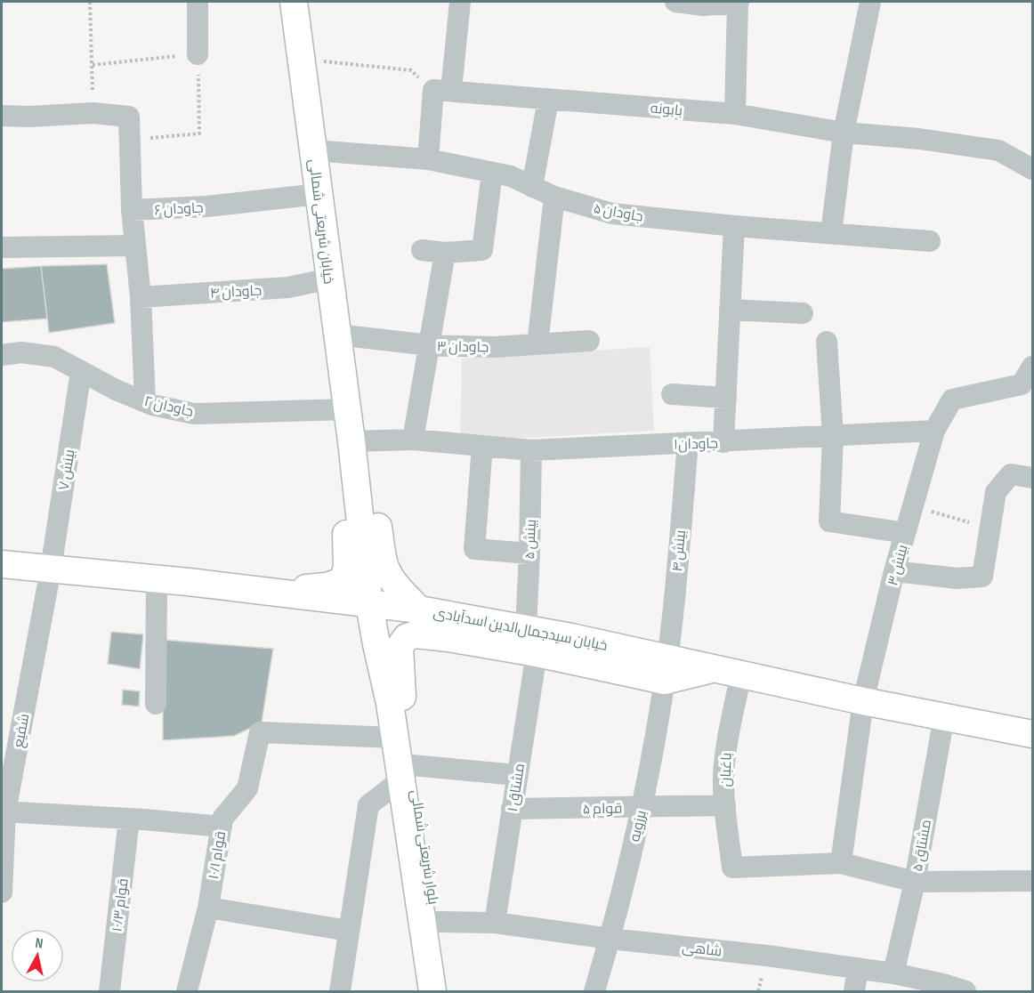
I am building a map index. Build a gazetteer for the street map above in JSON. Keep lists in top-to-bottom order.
{
  "streets": {
    "main road": ["خیابان شریعتی شمالی", "خیابان سیدجمال‌الدین اسدآبادی", "بلوار شریعتی شمالی"],
    "street": [
      "بابونه",
      "جاودان ۶",
      "جاودان ۵",
      "جاودان ۴",
      "جاودان ۳",
      "جاودان ۲",
      "جاودان۱",
      "بینش ۷",
      "بینش ۵",
      "بینش ۴",
      "بینش ۳",
      "شفیع",
      "باغبان",
      "مشتاق ۱",
      "قوام ۵",
      "برزویه",
      "مشتاق ۵",
      "قوام ۱۰/۱",
      "قوام ۱۰/۳",
      "شاهی"
    ]
  },
  "crossings": [
    ["جاودان ۶", "خیابان شریعتی شمالی"],
    ["جاودان ۵", "خیابان شریعتی شمالی"],
    ["خیابان شریعتی شمالی", "جاودان ۴"],
    ["خیابان شریعتی شمالی", "جاودان ۳"],
    ["خیابان شریعتی شمالی", "جاودان ۲"],
    ["خیابان شریعتی شمالی", "جاودان۱"],
    ["خیابان شریعتی شمالی", "خیابان سیدجمال‌الدین اسدآبادی"],
    ["خیابان شریعتی شمالی", "بلوار شریعتی شمالی"],
    ["جاودان ۲", "بینش ۷"],
    ["جاودان۱", "بینش ۵"],
    ["جاودان۱", "بینش ۴"],
    ["جاودان۱", "بینش ۳"],
    ["بینش ۷", "خیابان سیدجمال‌الدین اسدآبادی"],
    ["بینش ۷", "شفیع"],
    ["بینش ۵", "خیابان سیدجمال‌الدین اسدآبادی"],
    ["بینش ۴", "خیابان سیدجمال‌الدین اسدآبادی"],
    ["بینش ۴", "برزویه"],
    ["بینش ۳", "خیابان سیدجمال‌الدین اسدآبادی"],
    ["بینش ۳", "باغبان"],
    ["خیابان سیدجمال‌الدین اسدآبادی", "شفیع"],
    ["خیابان سیدجمال‌الدین اسدآبادی", "باغبان"],
    ["خیابان سیدجمال‌الدین اسدآبادی", "برزویه"],
    ["خیابان سیدجمال‌الدین اسدآبادی", "مشتاق ۵"],
    ["باغبان", "قوام ۵"],
    ["مشتاق ۱", "قوام ۵"],
    ["مشتاق ۱", "شاهی"],
    ["قوام ۵", "برزویه"],
    ["برزویه", "شاهی"],
    ["مشتاق ۵", "شاهی"],
    ["بلوار شریعتی شمالی", "قوام ۱۰/۱"],
    ["بلوار شریعتی شمالی", "شاهی"]
  ],
  "north": "top"
}
